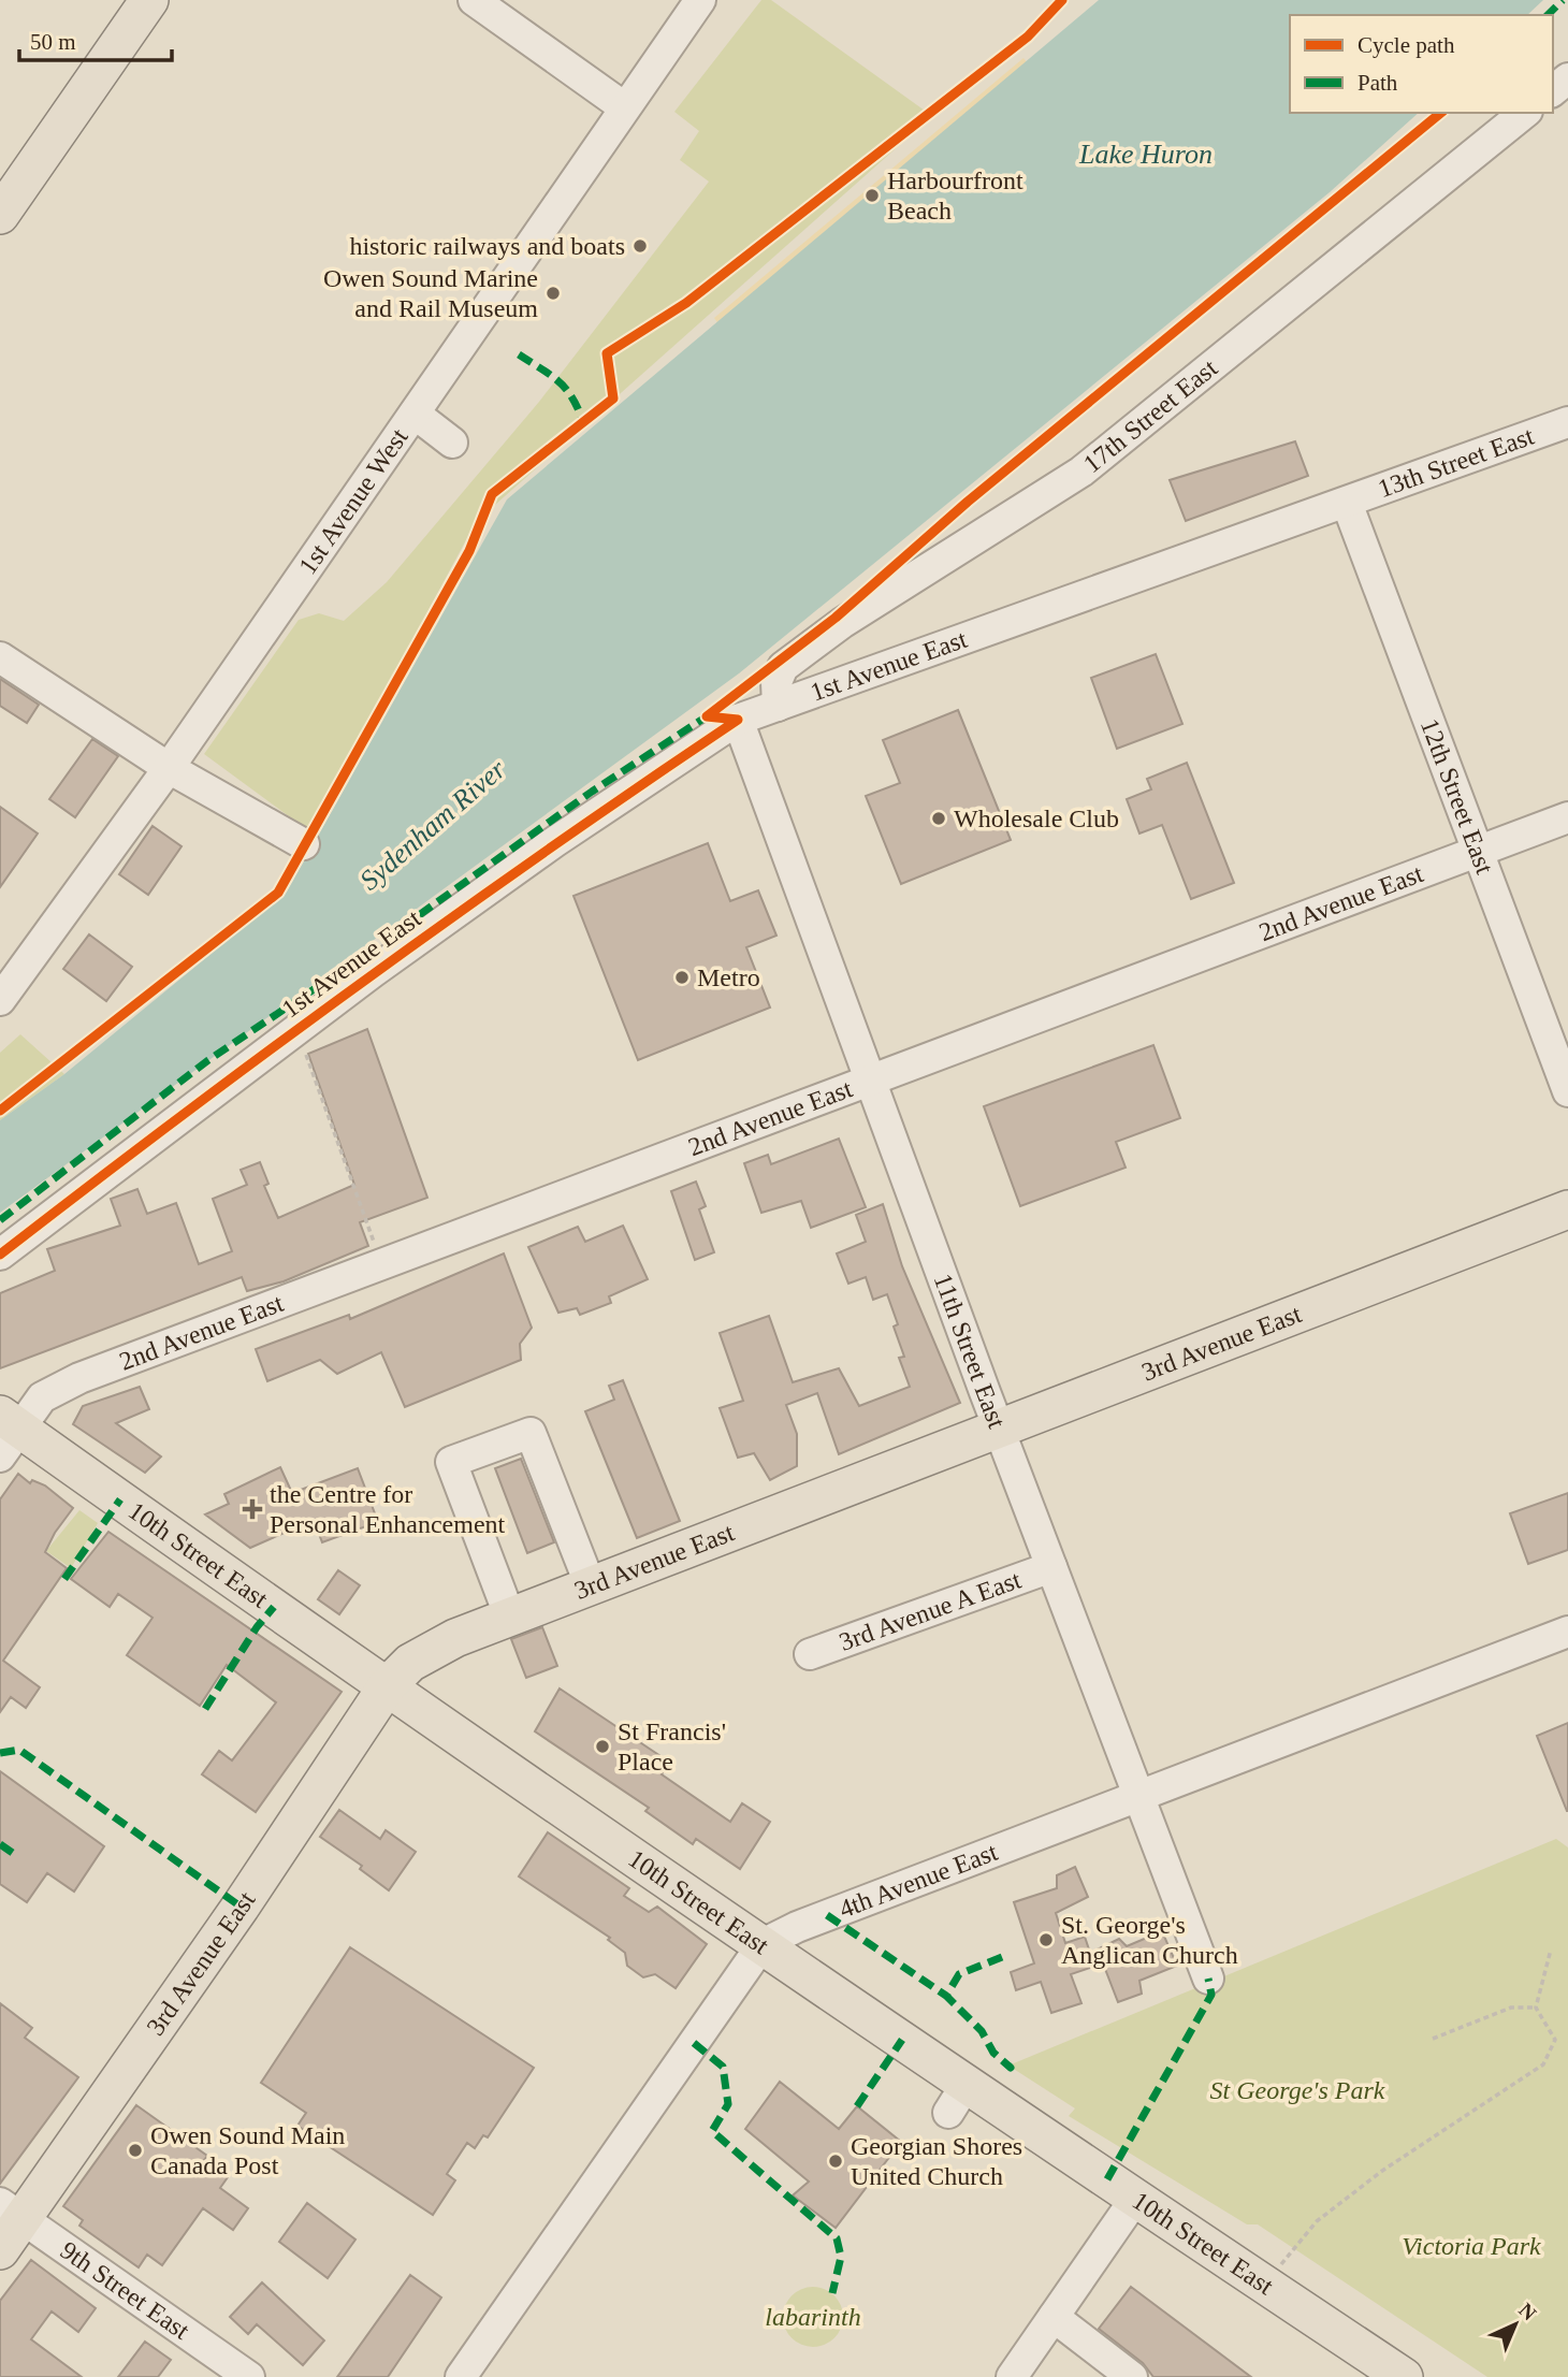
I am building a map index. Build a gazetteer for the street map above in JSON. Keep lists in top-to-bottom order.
{
  "streets": {
    "main road": ["3rd Avenue East", "10th Street East"],
    "street": [
      "17th Street East",
      "13th Street East",
      "1st Avenue West",
      "1st Avenue East",
      "12th Street East",
      "2nd Avenue East",
      "11th Street East",
      "3rd Avenue A East",
      "4th Avenue East",
      "9th Street East"
    ]
  },
  "crossings": [
    ["17th Street East", "1st Avenue East"],
    ["13th Street East", "1st Avenue East"],
    ["13th Street East", "12th Street East"],
    ["1st Avenue East", "12th Street East"],
    ["1st Avenue East", "11th Street East"],
    ["12th Street East", "2nd Avenue East"],
    ["2nd Avenue East", "11th Street East"],
    ["2nd Avenue East", "10th Street East"],
    ["3rd Avenue East", "11th Street East"],
    ["3rd Avenue East", "10th Street East"],
    ["3rd Avenue East", "9th Street East"],
    ["11th Street East", "3rd Avenue A East"],
    ["11th Street East", "4th Avenue East"],
    ["10th Street East", "4th Avenue East"]
  ],
  "water": ["Lake Huron", "Sydenham River"],
  "parks": ["St George's Park", "Victoria Park", "labarinth"],
  "places": {
    "other": [
      "Harbourfront Beach",
      "historic railways and boats",
      "Owen Sound Marine and Rail Museum",
      "Wholesale Club",
      "Metro",
      "St Francis' Place",
      "St. George's Anglican Church",
      "Owen Sound Main Canada Post",
      "Georgian Shores United Church"
    ],
    "health": ["the Centre for Personal Enhancement"]
  },
  "legend": ["Cycle path", "Path"],
  "scale_bar": "50 m",
  "north": "top right"
}
